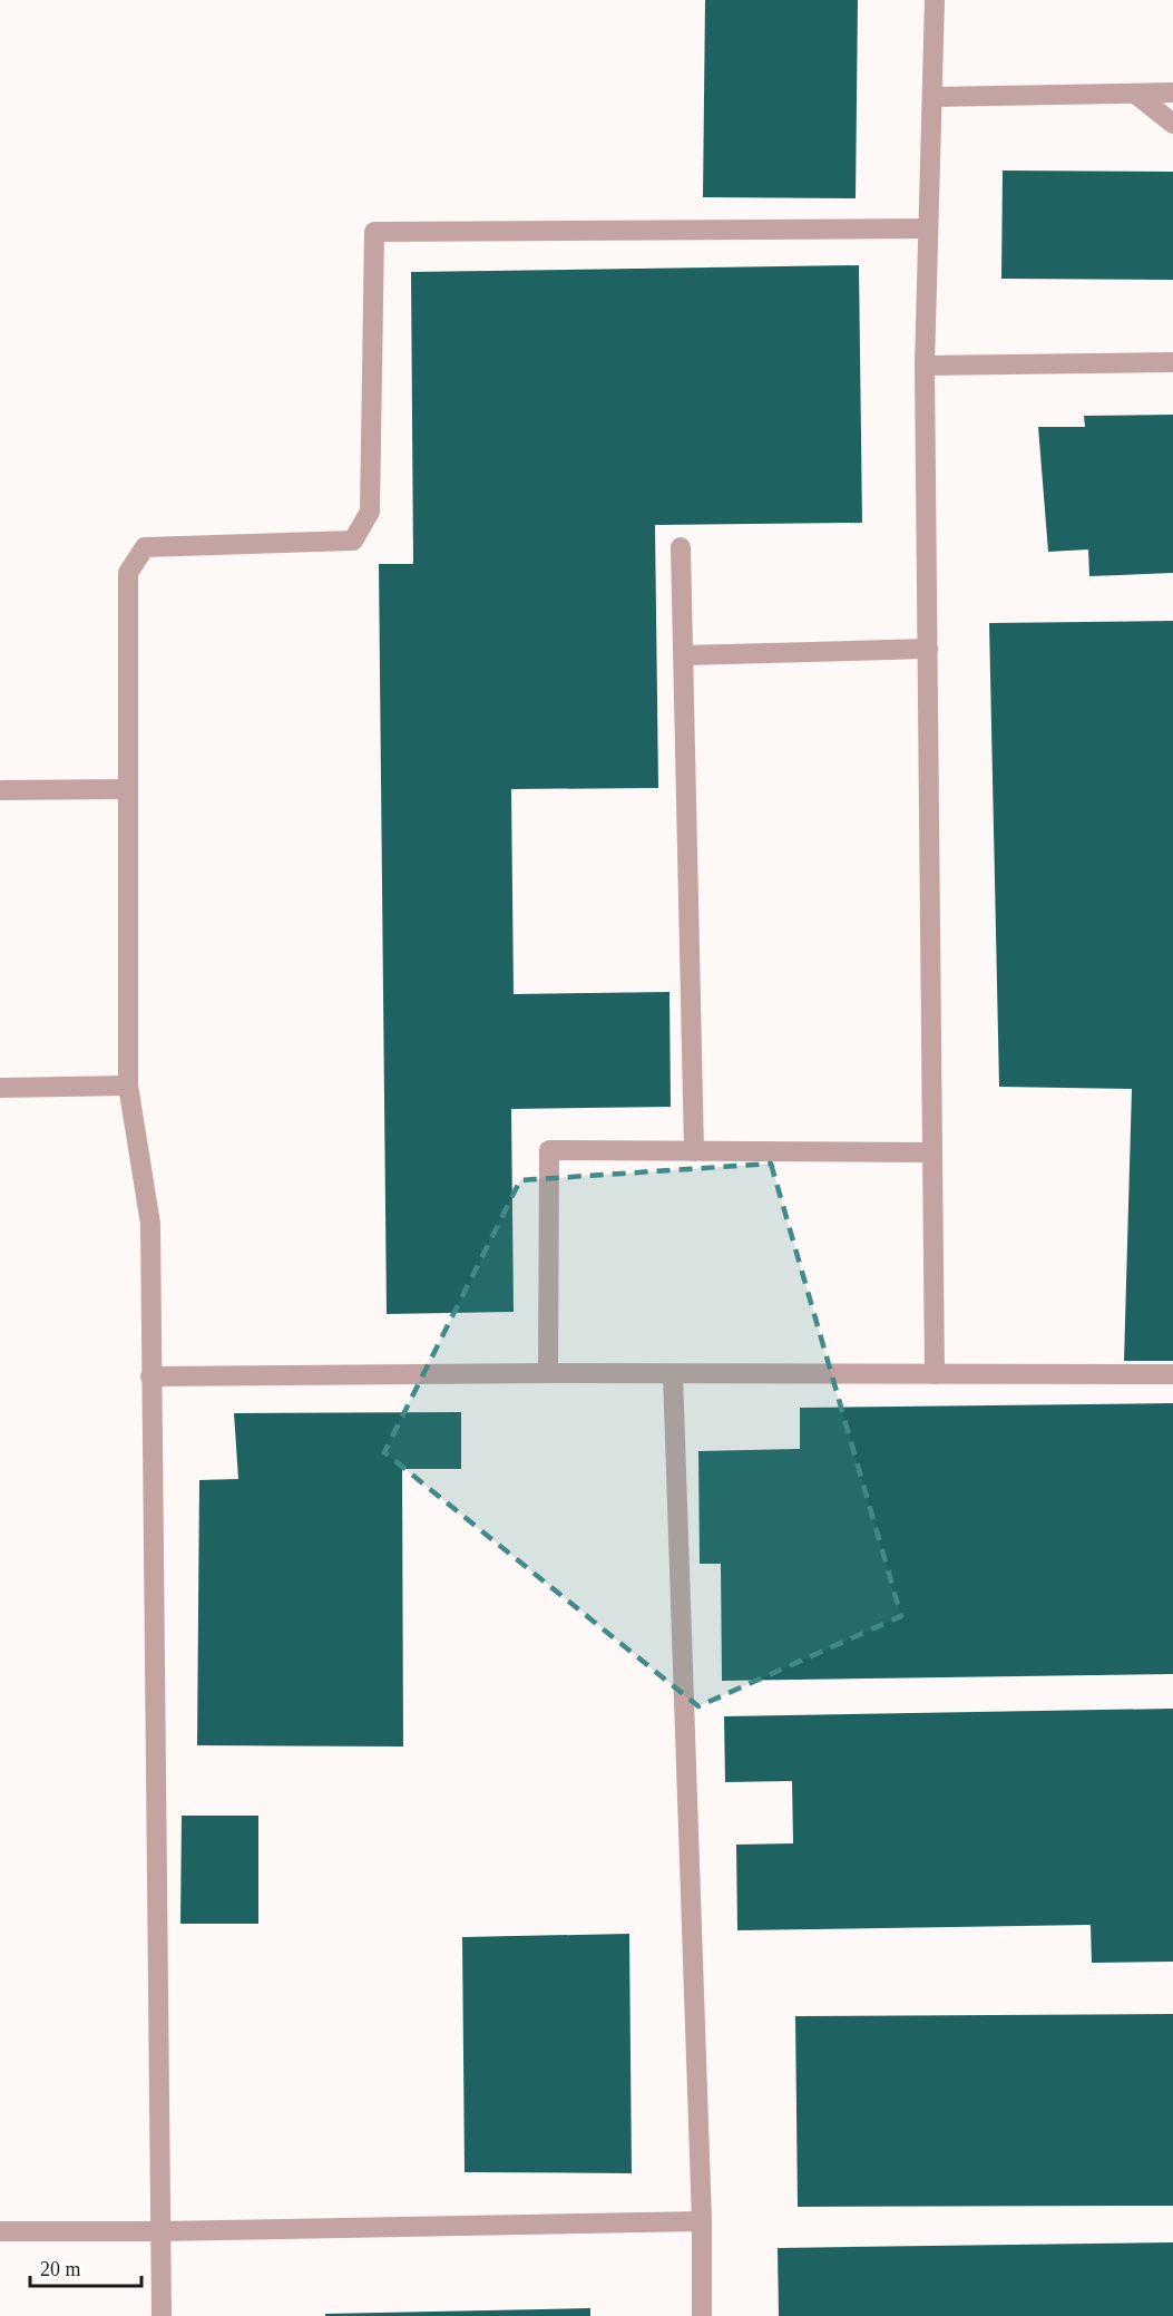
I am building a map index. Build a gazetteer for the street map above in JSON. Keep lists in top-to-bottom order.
{
  "scale_bar": "20 m"
}
